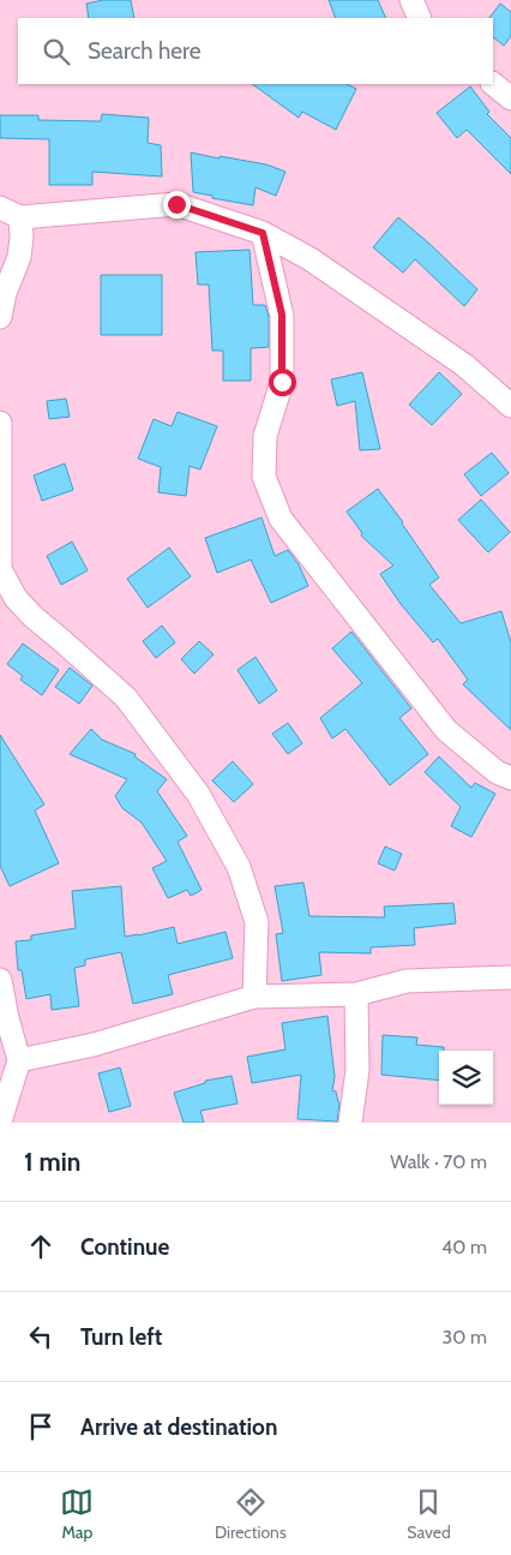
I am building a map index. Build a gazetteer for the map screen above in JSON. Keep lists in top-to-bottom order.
{
  "page": {
    "search": "Search here",
    "heading": ["1 min", "Walk · 70 m"],
    "list": [
      ["Continue", "40 m"],
      ["Turn left", "30 m"],
      "Arrive at destination"
    ],
    "nav": ["Map", "Directions", "Saved"]
  }
}
